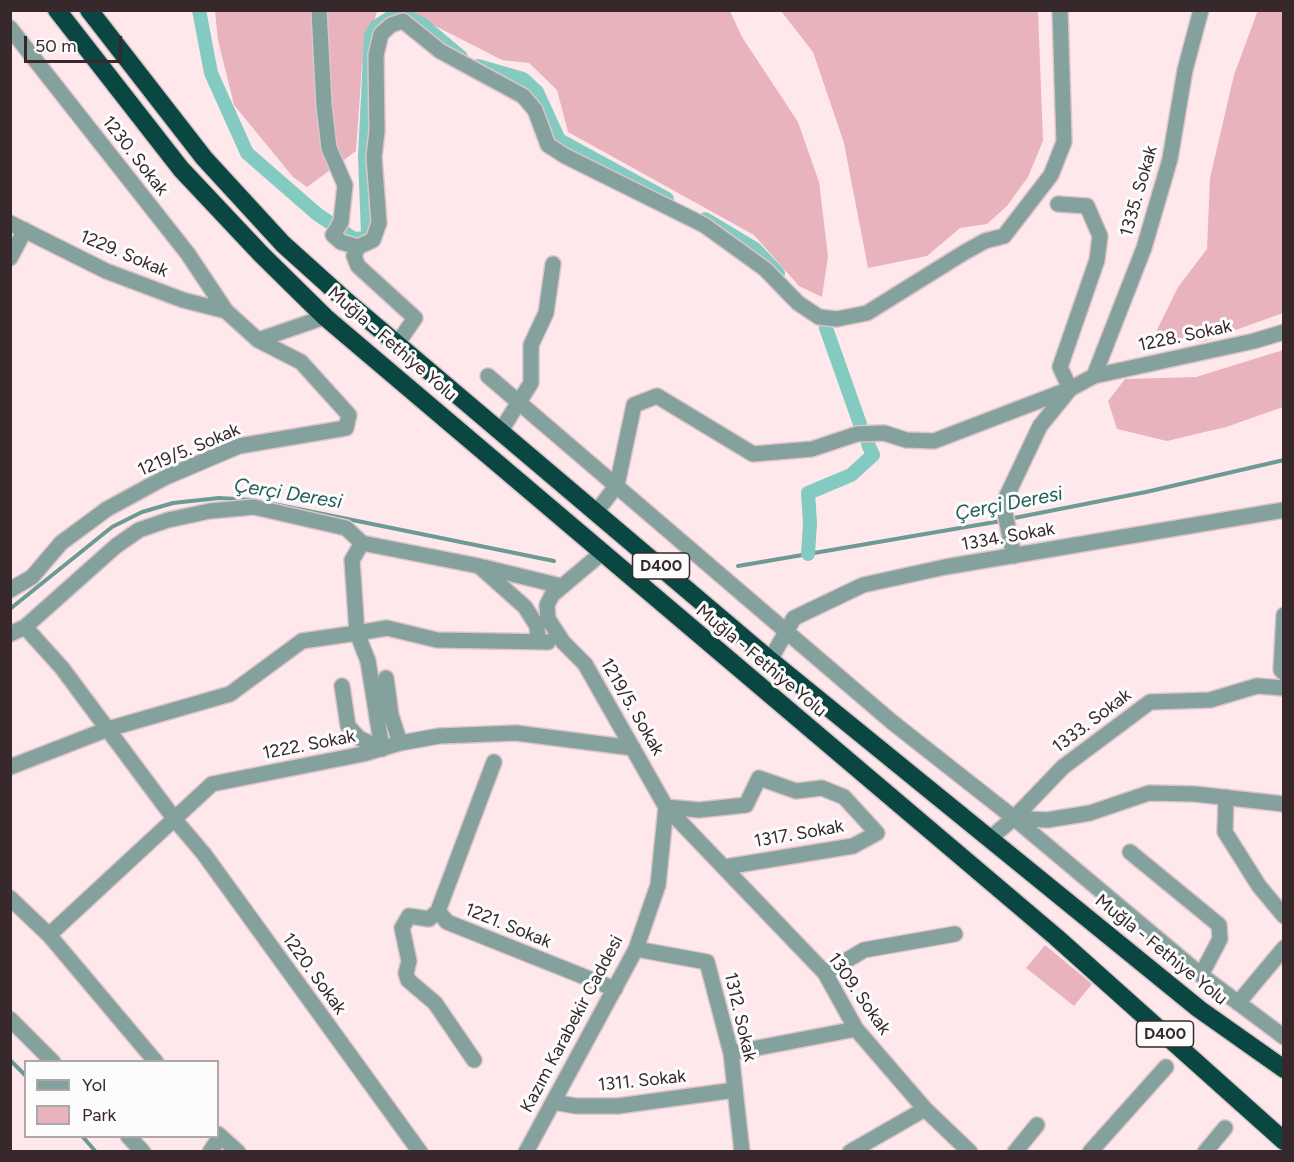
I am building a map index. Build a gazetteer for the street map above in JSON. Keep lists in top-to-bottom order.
{
  "streets": {
    "highway": ["Muğla - Fethiye Yolu", "D400"],
    "street": [
      "1230. Sokak",
      "1335. Sokak",
      "1229. Sokak",
      "1228. Sokak",
      "1219/5. Sokak",
      "1334. Sokak",
      "1333. Sokak",
      "1222. Sokak",
      "1317. Sokak",
      "1221. Sokak",
      "1220. Sokak",
      "1309. Sokak",
      "1312. Sokak",
      "Kazım Karabekir Caddesi",
      "1311. Sokak"
    ]
  },
  "crossings": [
    ["1230. Sokak", "1229. Sokak"],
    ["1230. Sokak", "1219/5. Sokak"],
    ["1335. Sokak", "1228. Sokak"],
    ["1229. Sokak", "1219/5. Sokak"],
    ["Muğla - Fethiye Yolu", "1219/5. Sokak"],
    ["Muğla - Fethiye Yolu", "1334. Sokak"],
    ["Muğla - Fethiye Yolu", "1333. Sokak"],
    ["1219/5. Sokak", "1222. Sokak"],
    ["1219/5. Sokak", "1317. Sokak"],
    ["1219/5. Sokak", "1309. Sokak"],
    ["1219/5. Sokak", "Kazım Karabekir Caddesi"],
    ["1222. Sokak", "1220. Sokak"],
    ["1317. Sokak", "1309. Sokak"],
    ["1317. Sokak", "Kazım Karabekir Caddesi"],
    ["1221. Sokak", "Kazım Karabekir Caddesi"],
    ["1309. Sokak", "Kazım Karabekir Caddesi"],
    ["1312. Sokak", "Kazım Karabekir Caddesi"],
    ["1312. Sokak", "1311. Sokak"],
    ["Kazım Karabekir Caddesi", "1311. Sokak"]
  ],
  "water": ["Çerçi Deresi"],
  "legend": ["Yol", "Park"],
  "scale_bar": "50 m"
}
